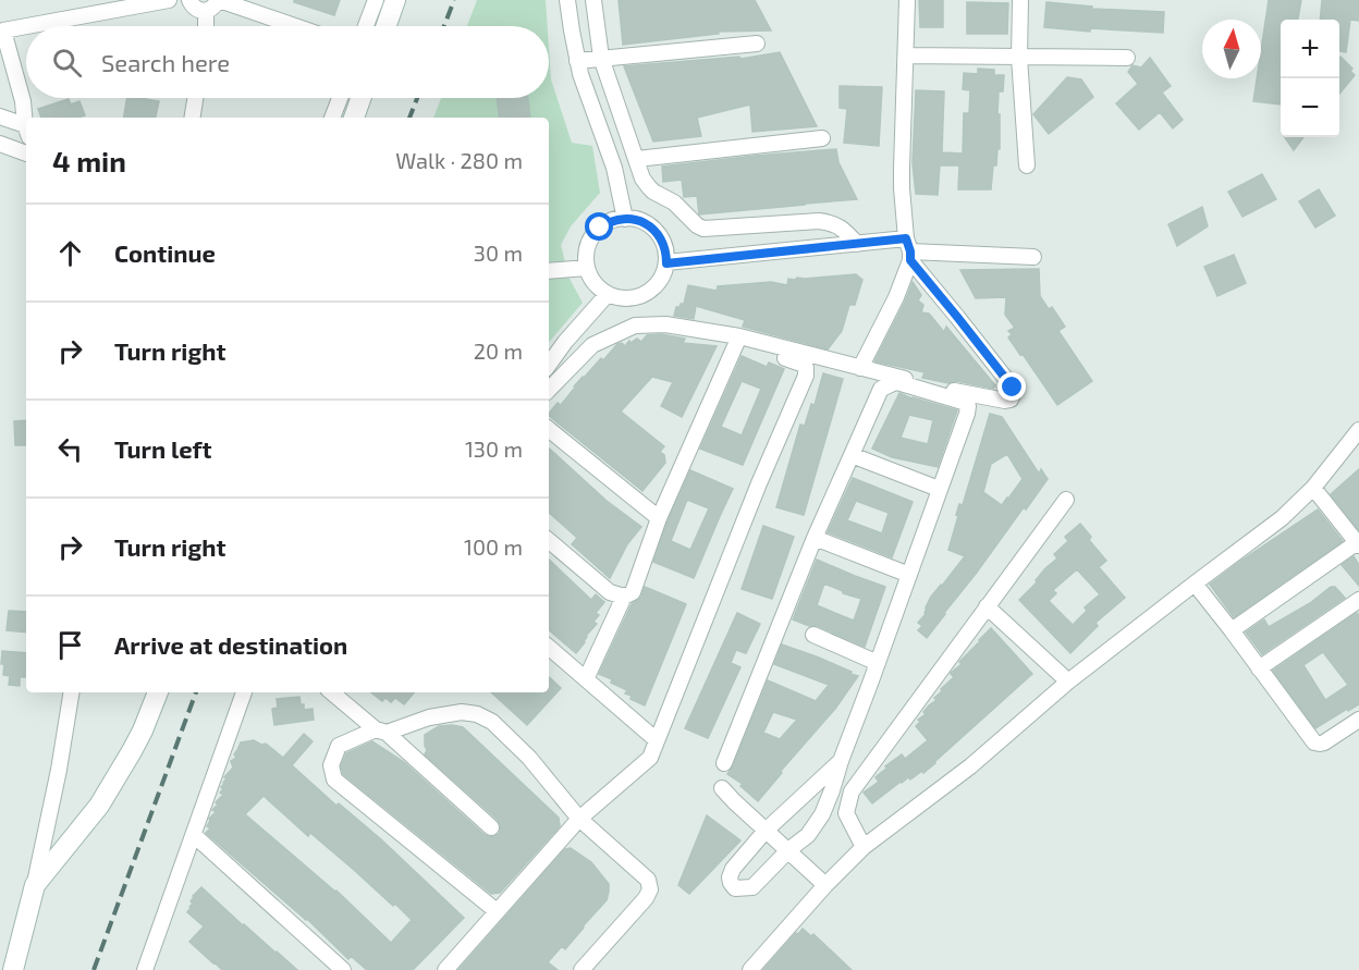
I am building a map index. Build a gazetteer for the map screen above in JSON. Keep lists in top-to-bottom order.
{
  "north": "top",
  "page": {
    "map_buttons": ["+", "−"],
    "search": "Search here",
    "heading": ["4 min", "Walk · 280 m"],
    "list": [
      ["Continue", "30 m"],
      ["Turn right", "20 m"],
      ["Turn left", "130 m"],
      ["Turn right", "100 m"],
      "Arrive at destination"
    ]
  }
}
